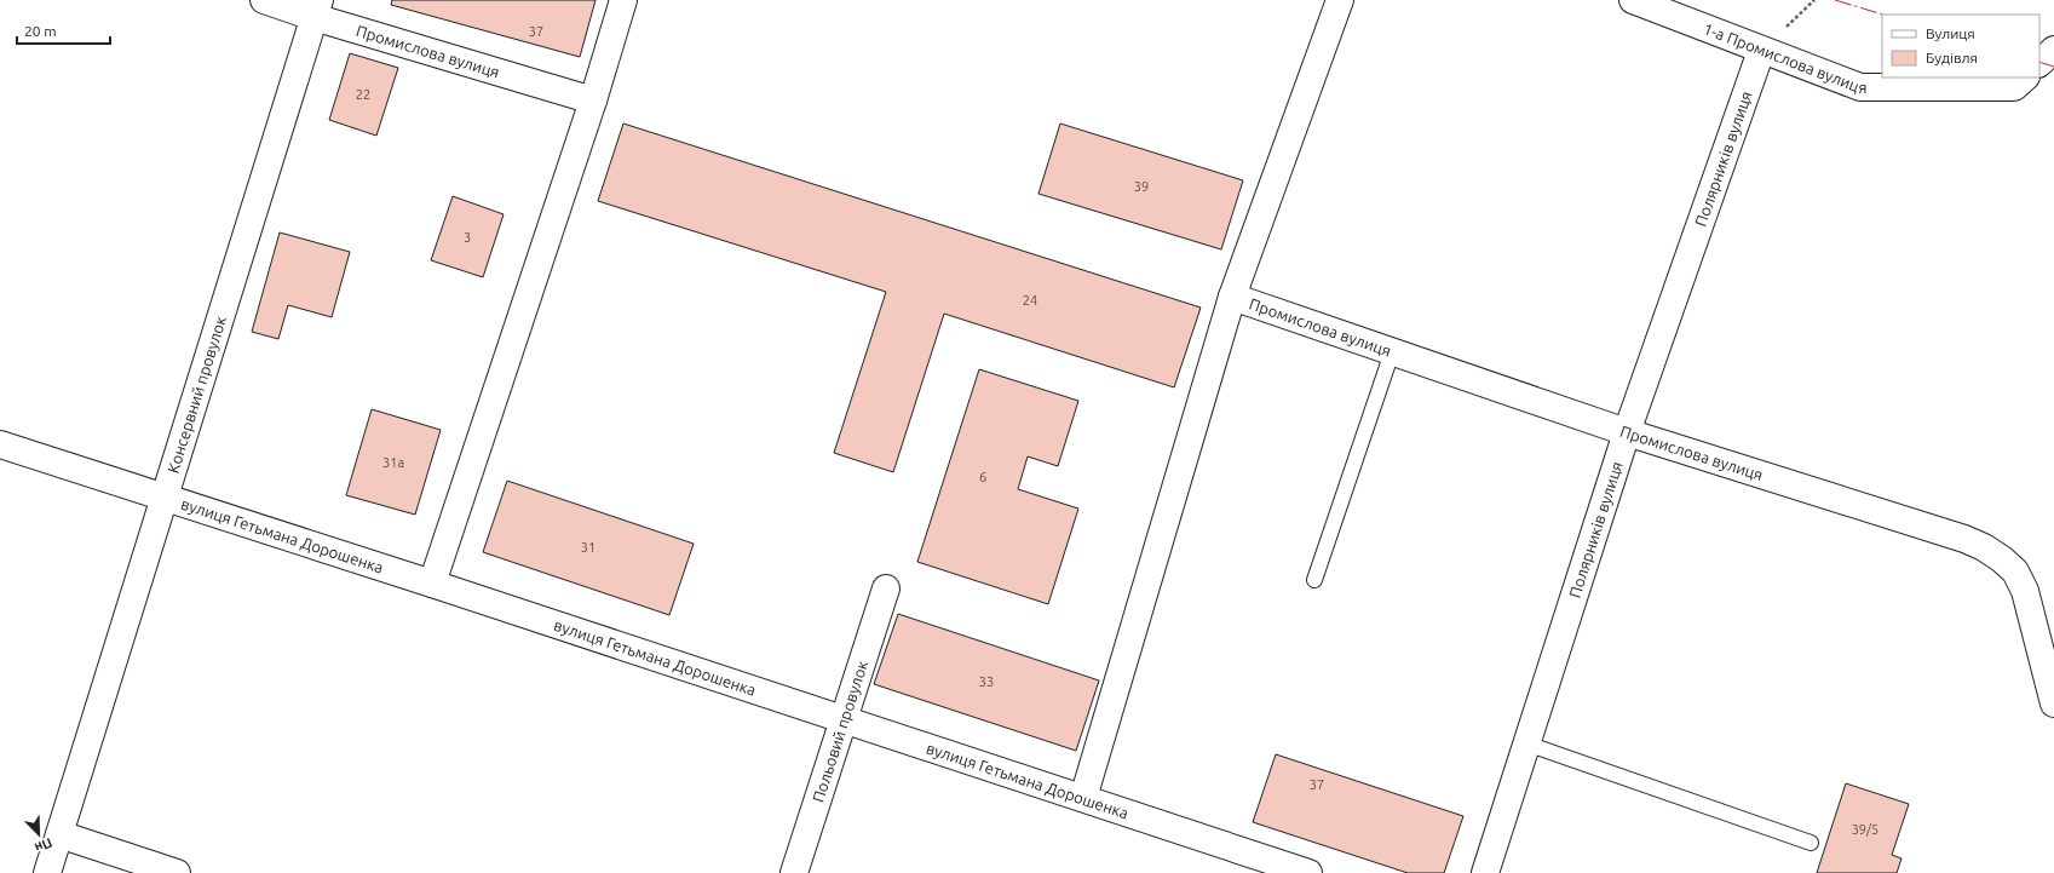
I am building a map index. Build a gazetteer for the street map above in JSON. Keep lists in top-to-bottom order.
{
  "streets": {
    "street": [
      "Промислова вулиця",
      "1-а Промислова вулиця",
      "Полярників вулиця",
      "Консервний провулок",
      "вулиця Гетьмана Дорошенка",
      "Польовий провулок"
    ]
  },
  "crossings": [
    ["Промислова вулиця", "Полярників вулиця"],
    ["Промислова вулиця", "Консервний провулок"],
    ["1-а Промислова вулиця", "Полярників вулиця"],
    ["Консервний провулок", "вулиця Гетьмана Дорошенка"],
    ["вулиця Гетьмана Дорошенка", "Польовий провулок"]
  ],
  "house_numbers": [
    "37",
    "22",
    "39",
    "3",
    "24",
    "31а",
    "6",
    "31",
    "33",
    "37",
    "39/5"
  ],
  "legend": ["Вулиця", "Будівля"],
  "scale_bar": "20 m",
  "north": "bottom right"
}
